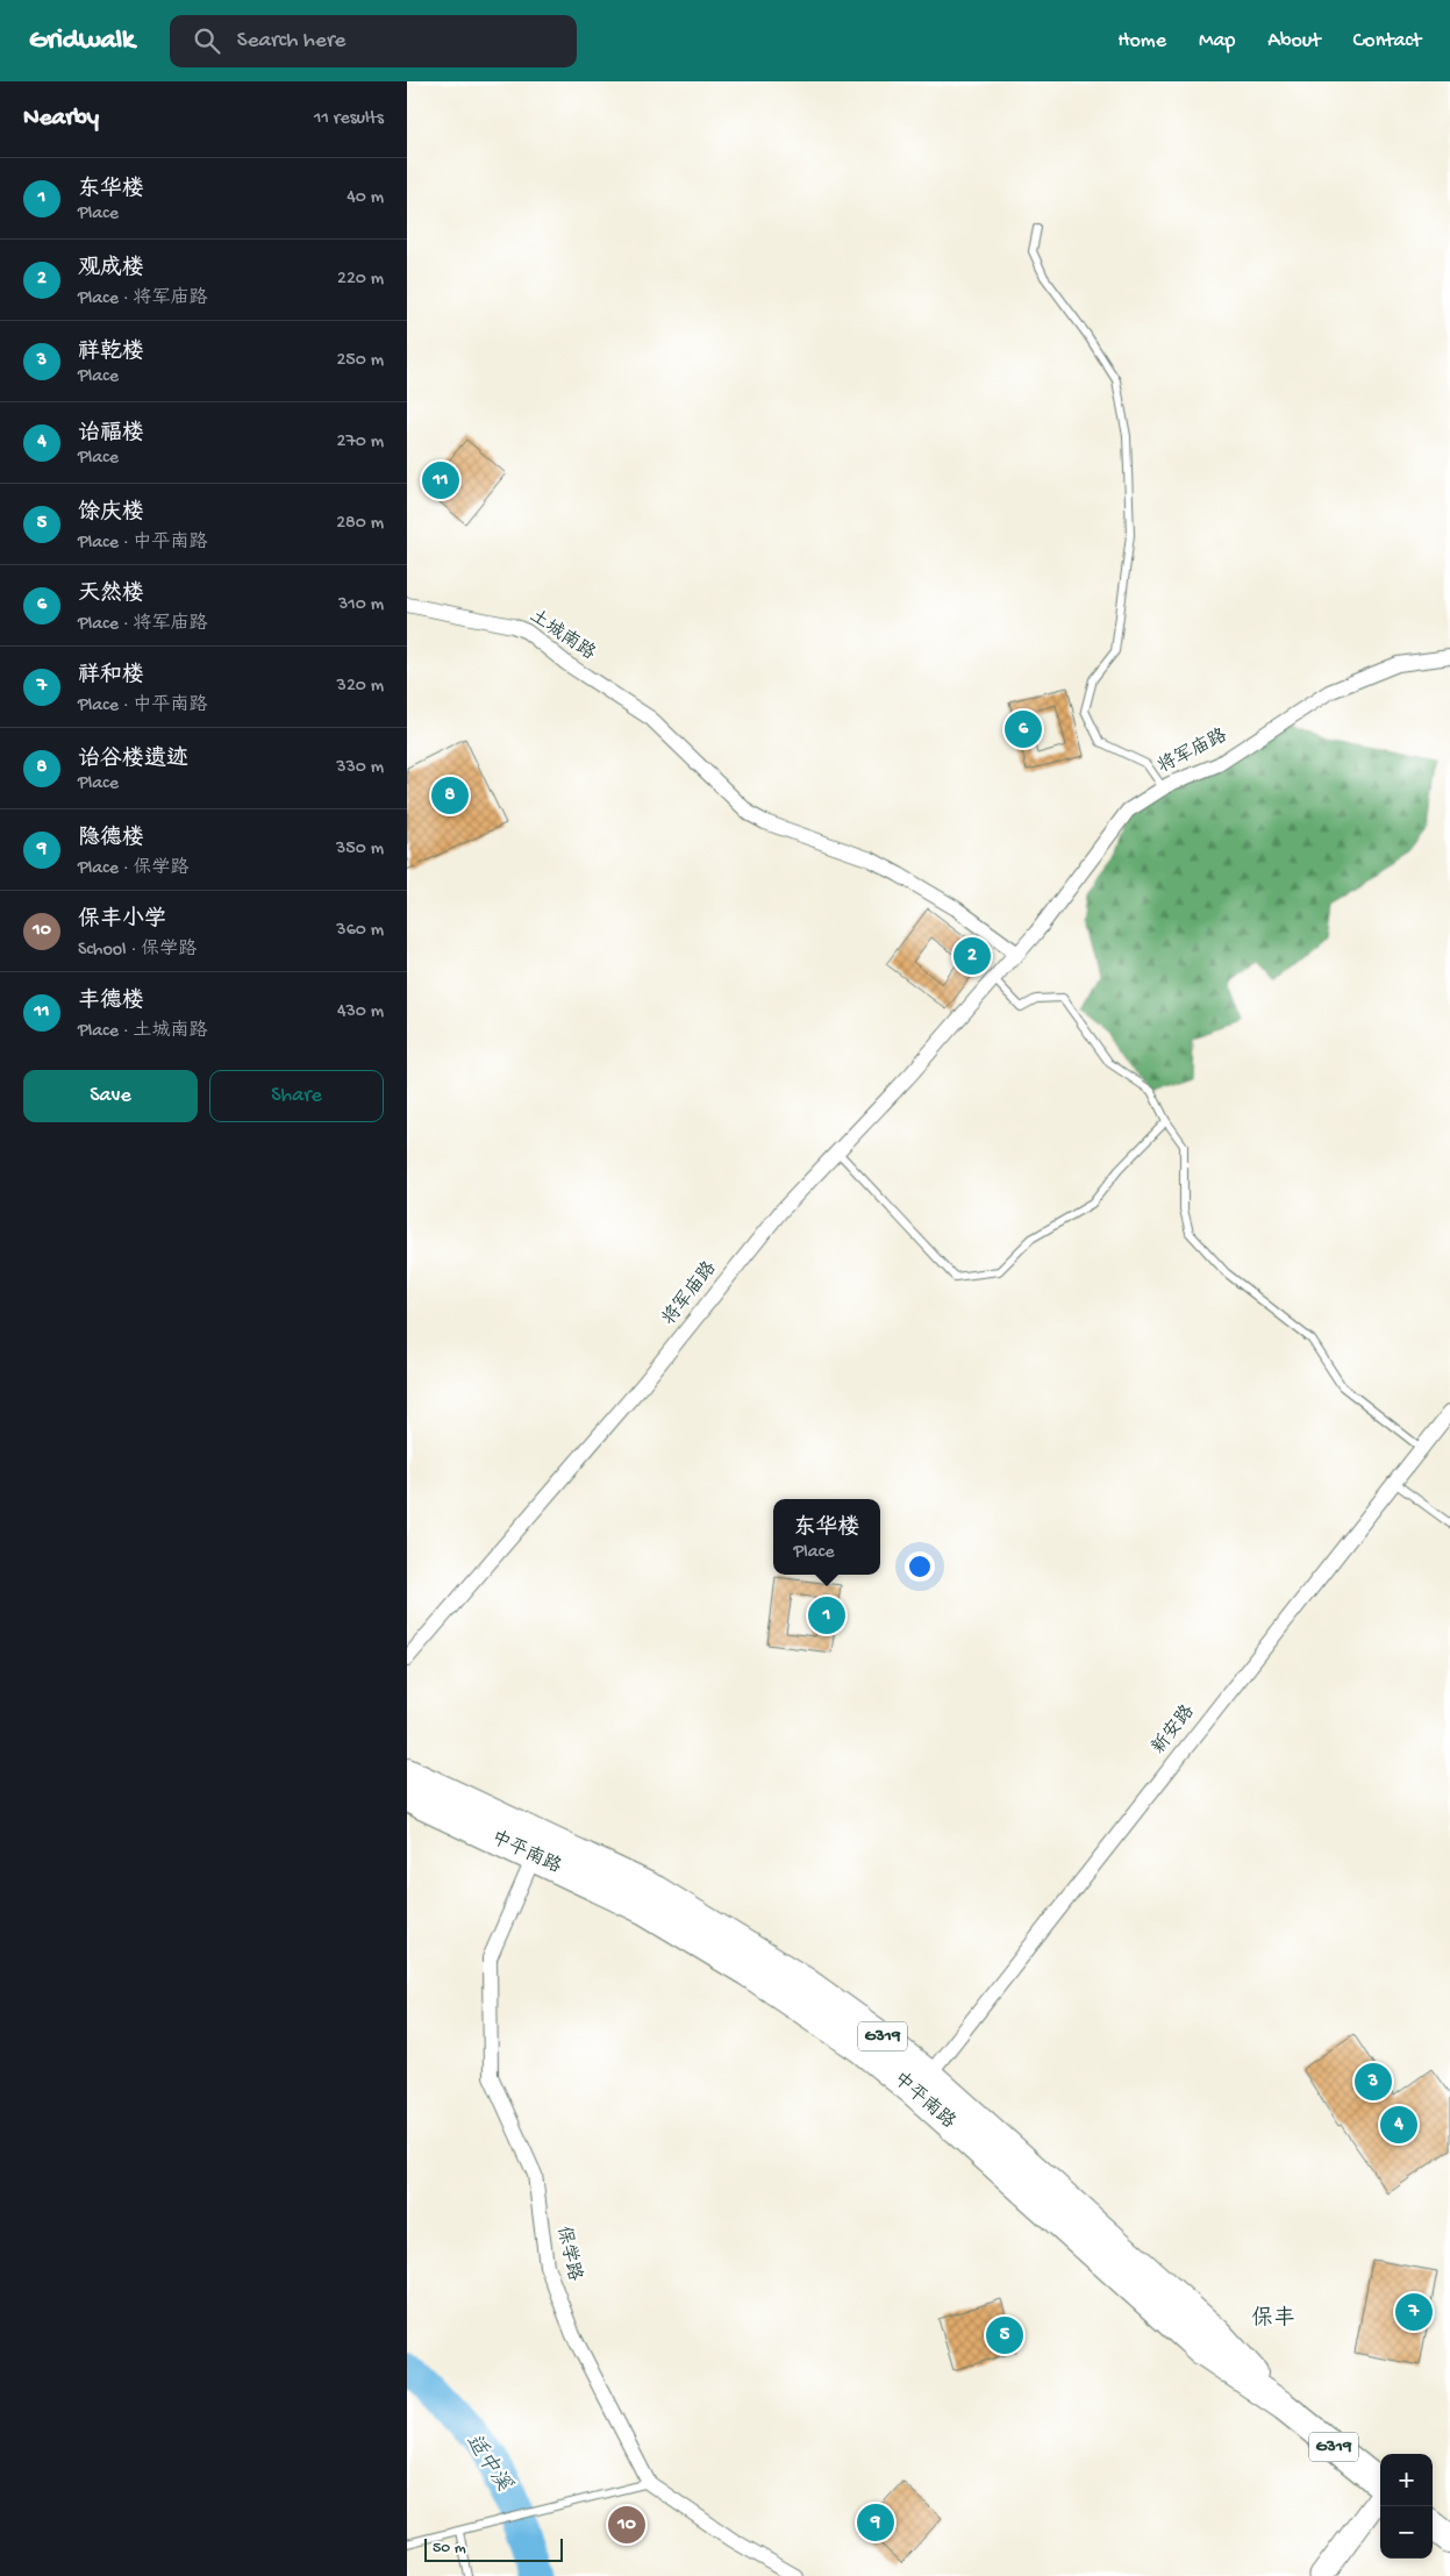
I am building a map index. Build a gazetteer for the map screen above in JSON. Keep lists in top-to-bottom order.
{
  "streets": {
    "highway": ["中平南路", "G319"],
    "street": [
      "土城南路",
      "将军庙路",
      "新安路",
      "保学路"
    ]
  },
  "crossings": [
    ["土城南路", "将军庙路"],
    ["新安路", "G319"],
    ["中平南路", "G319"],
    ["中平南路", "保学路"]
  ],
  "districts": ["保丰"],
  "water": ["适中溪"],
  "scale_bar": "50 m",
  "page": {
    "header": "Gridwalk",
    "search": "Search here",
    "nav": [
      "Home",
      "Map",
      "About",
      "Contact"
    ],
    "heading": ["Nearby", "11 results"],
    "list": [
      {
        "mark": "1",
        "name": "东华楼",
        "note": "Place",
        "value": "40 m"
      },
      {
        "mark": "2",
        "name": "观成楼",
        "note": "Place · 将军庙路",
        "value": "220 m"
      },
      {
        "mark": "3",
        "name": "祥乾楼",
        "note": "Place",
        "value": "250 m"
      },
      {
        "mark": "4",
        "name": "诒福楼",
        "note": "Place",
        "value": "270 m"
      },
      {
        "mark": "5",
        "name": "馀庆楼",
        "note": "Place · 中平南路",
        "value": "280 m"
      },
      {
        "mark": "6",
        "name": "天然楼",
        "note": "Place · 将军庙路",
        "value": "310 m"
      },
      {
        "mark": "7",
        "name": "祥和楼",
        "note": "Place · 中平南路",
        "value": "320 m"
      },
      {
        "mark": "8",
        "name": "诒谷楼遗迹",
        "note": "Place",
        "value": "330 m"
      },
      {
        "mark": "9",
        "name": "隐德楼",
        "note": "Place · 保学路",
        "value": "350 m"
      },
      {
        "mark": "10",
        "name": "保丰小学",
        "note": "School · 保学路",
        "value": "360 m"
      },
      {
        "mark": "11",
        "name": "丰德楼",
        "note": "Place · 土城南路",
        "value": "430 m"
      }
    ],
    "pins": [
      "11",
      "6",
      "8",
      "2",
      "1",
      "3",
      "4",
      "7",
      "5",
      "9",
      "10"
    ],
    "buttons": ["Save", "Share"],
    "popup": ["东华楼", "Place"],
    "map_buttons": ["+", "−"],
    "scale": "50 m"
  }
}
